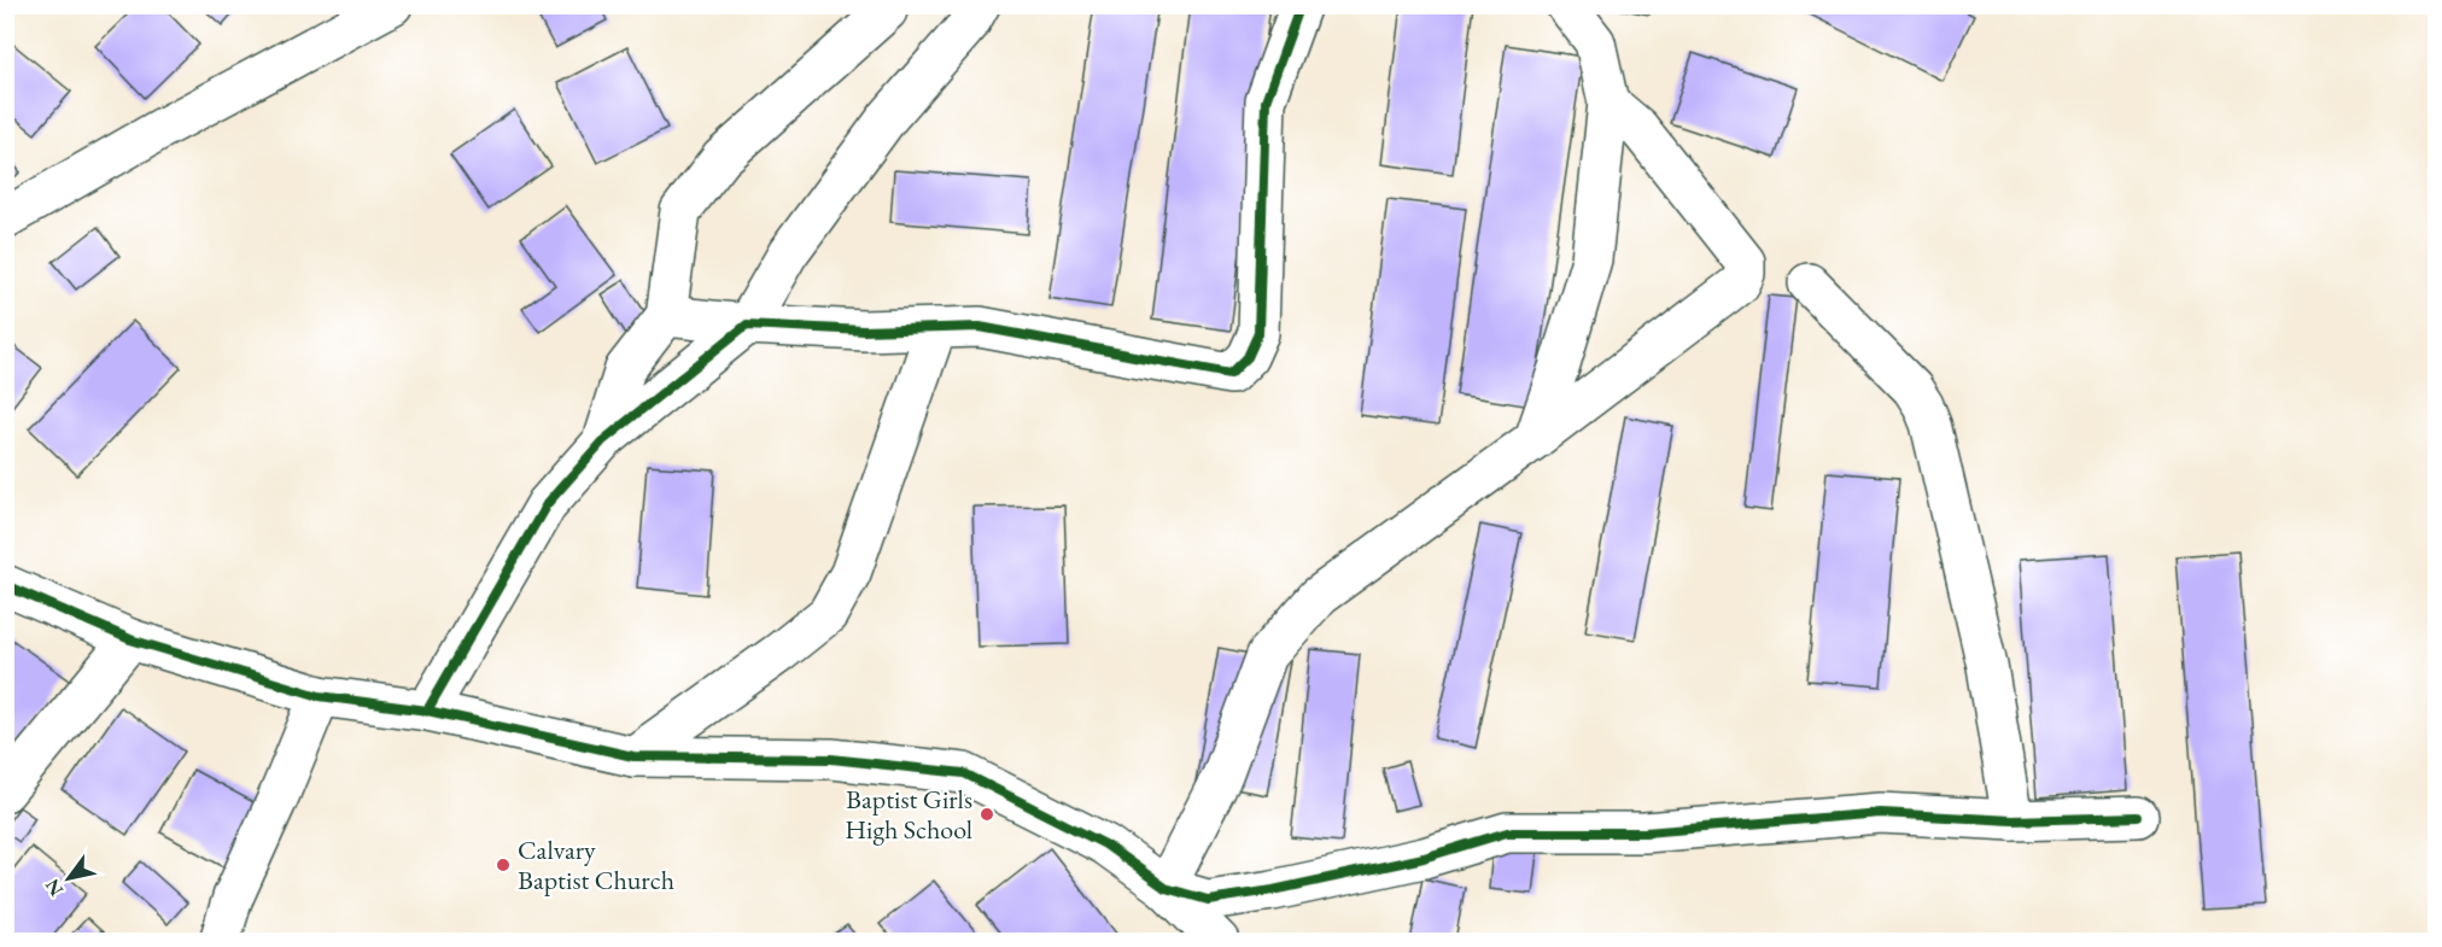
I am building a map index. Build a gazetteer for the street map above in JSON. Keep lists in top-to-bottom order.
{
  "places": ["Baptist Girls High School", "Calvary Baptist Church"],
  "north": "bottom left"
}
